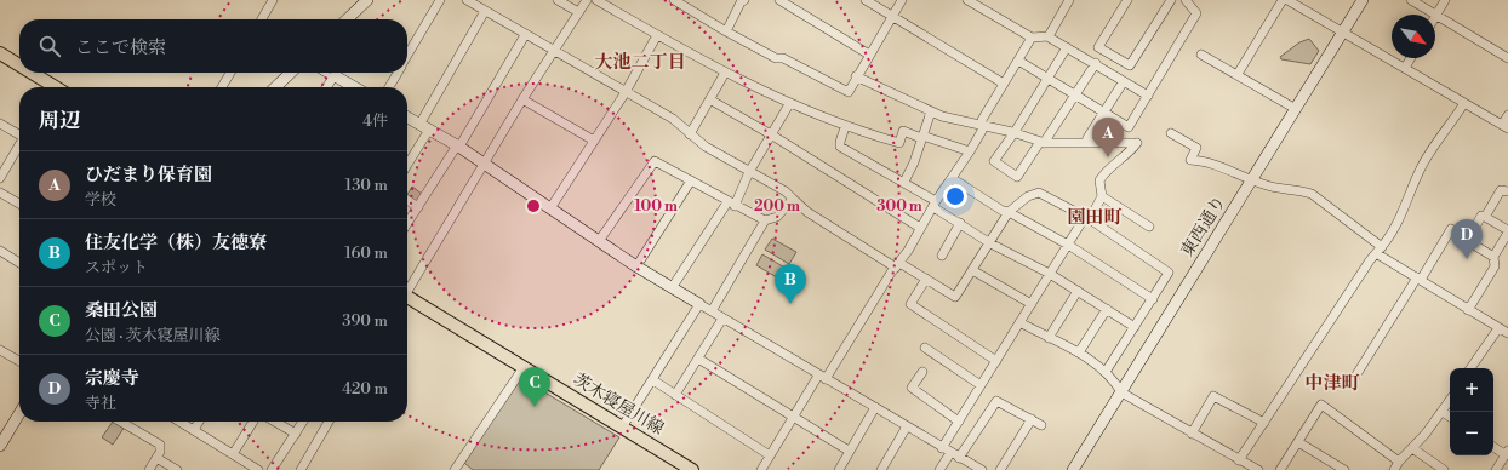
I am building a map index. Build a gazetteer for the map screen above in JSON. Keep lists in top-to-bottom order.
{
  "streets": {
    "main road": ["茨木寝屋川線"],
    "street": ["東西通り"]
  },
  "districts": ["大池二丁目", "園田町", "中津町"],
  "north": "bottom right",
  "page": {
    "search": "ここで検索",
    "heading": ["周辺", "4件"],
    "pins": [
      "A",
      "D",
      "B",
      "C"
    ],
    "list": [
      {
        "mark": "A",
        "name": "ひだまり保育園",
        "note": "学校",
        "value": "130 m"
      },
      {
        "mark": "B",
        "name": "住友化学（株）友徳寮",
        "note": "スポット",
        "value": "160 m"
      },
      {
        "mark": "C",
        "name": "桑田公園",
        "note": "公園 · 茨木寝屋川線",
        "value": "390 m"
      },
      {
        "mark": "D",
        "name": "宗慶寺",
        "note": "寺社",
        "value": "420 m"
      }
    ],
    "map_buttons": ["+", "−"]
  },
  "rings": ["100 m", "200 m", "300 m"]
}
